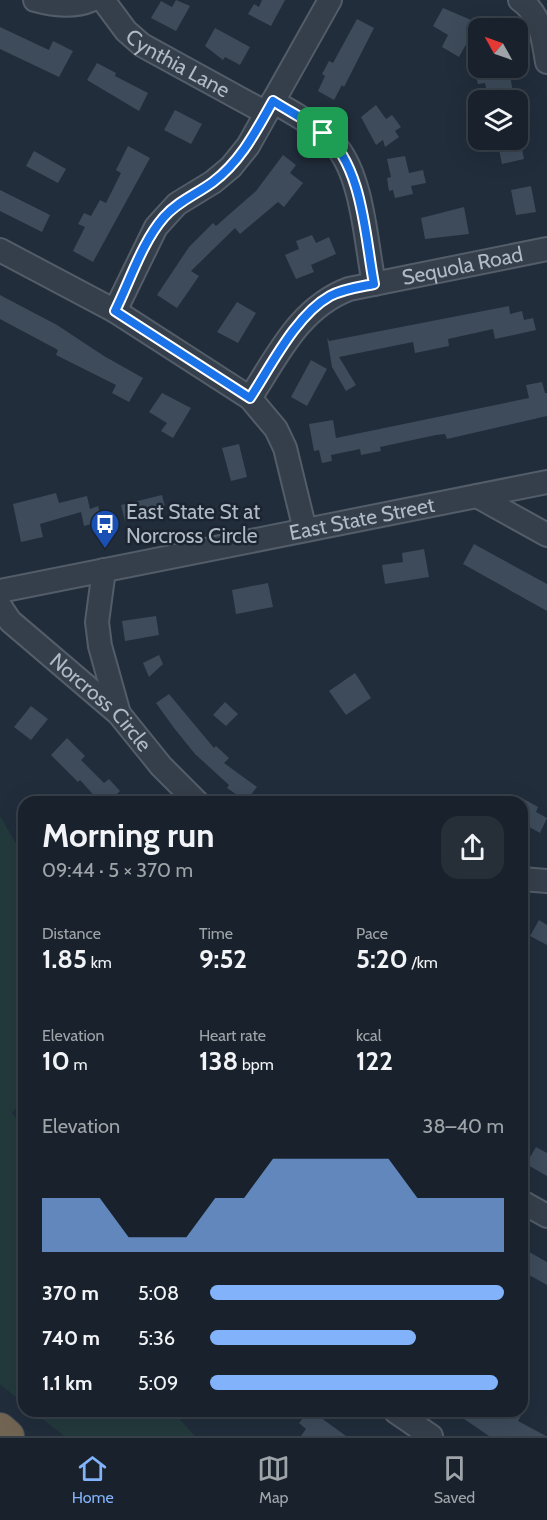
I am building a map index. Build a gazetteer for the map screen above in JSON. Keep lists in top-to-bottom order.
{
  "streets": {
    "street": [
      "Cynthia Lane",
      "Sequola Road",
      "East State Street",
      "Norcross Circle"
    ]
  },
  "crossings": [
    ["Cynthia Lane", "Sequola Road"]
  ],
  "places": {
    "bus stop": ["East State St at Norcross Circle"]
  },
  "north": "top left",
  "page": {
    "heading": ["Morning run", "09:44 · 5 × 370 m"],
    "stats": [
      ["Distance", "1.85 km"],
      ["Time", "9:52"],
      ["Pace", "5:20 /km"],
      ["Elevation", "10 m"],
      ["Heart rate", "138 bpm"],
      ["kcal", "122"]
    ],
    "chart": ["Elevation", "38–40 m"],
    "list": [
      {
        "name": "370 m",
        "note": "5:08"
      },
      {
        "name": "740 m",
        "note": "5:36"
      },
      {
        "name": "1.1 km",
        "note": "5:09"
      }
    ],
    "tabs": ["Home", "Map", "Saved"]
  }
}
